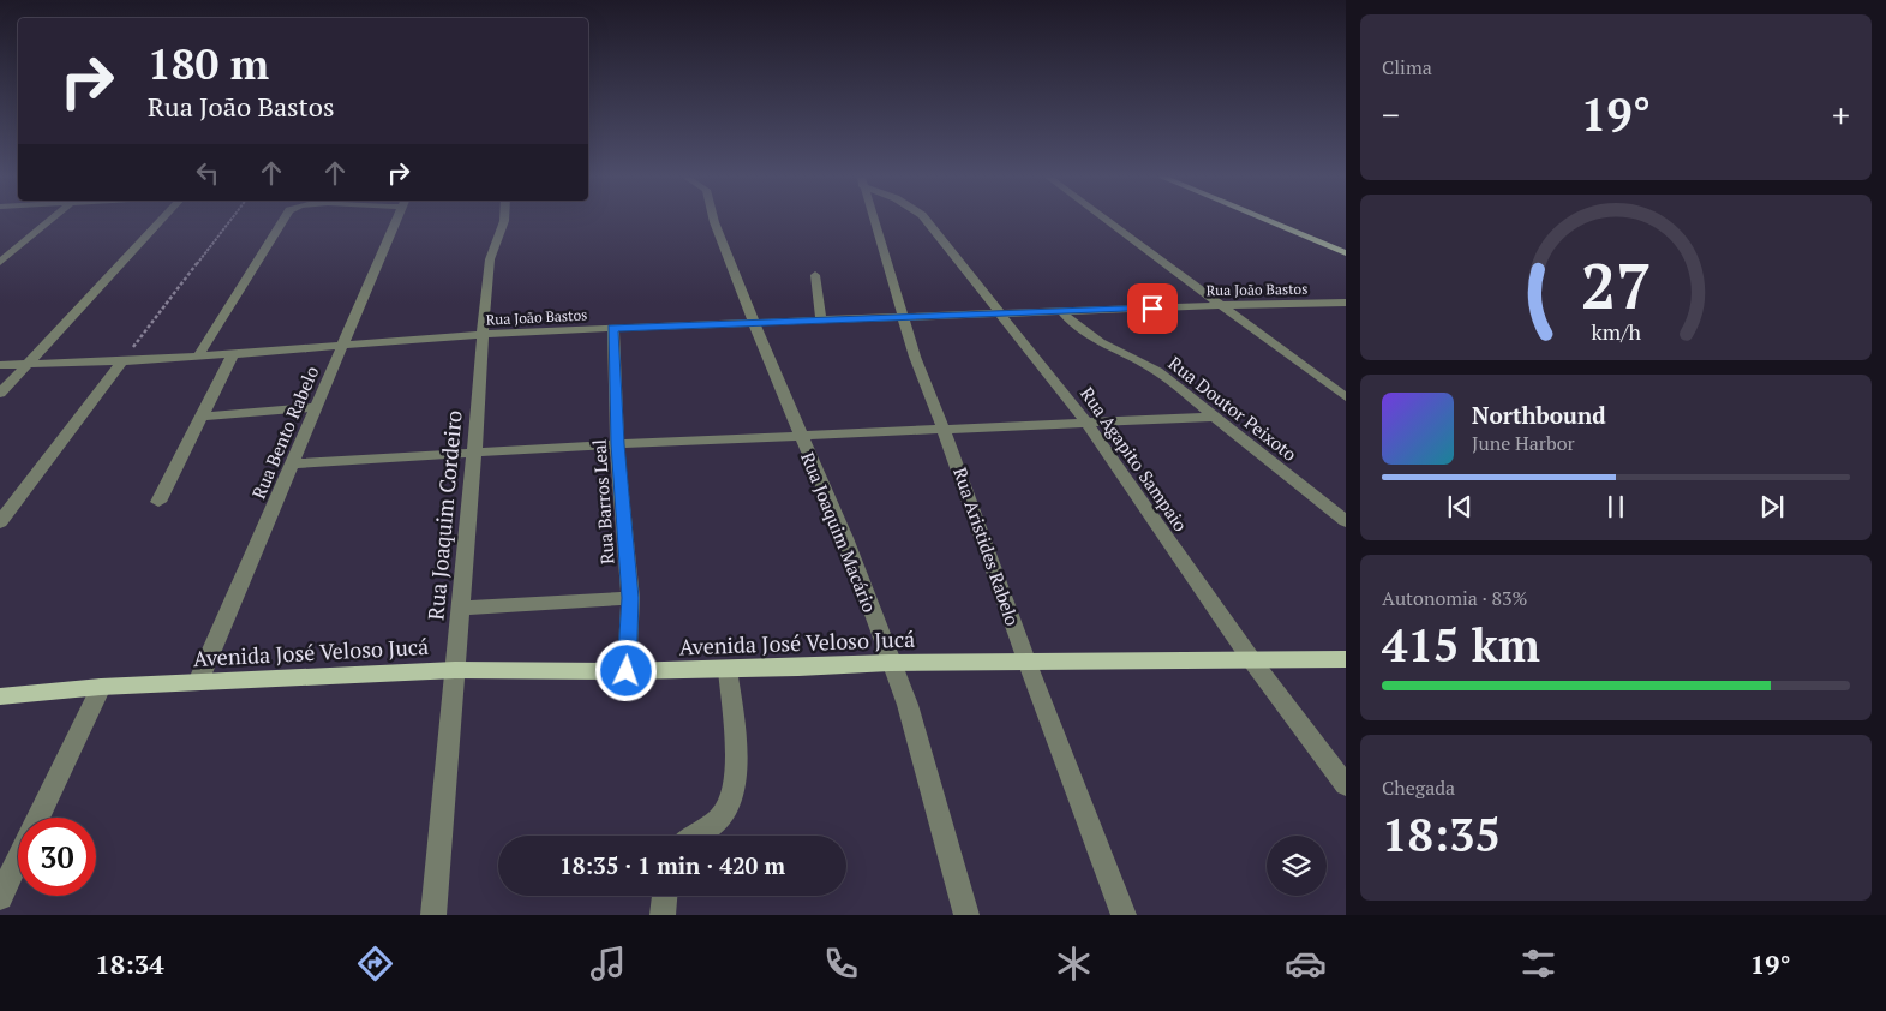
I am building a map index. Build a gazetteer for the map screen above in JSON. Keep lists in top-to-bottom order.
{
  "streets": {
    "main road": ["Avenida José Veloso Jucá"],
    "street": [
      "Rua João Bastos",
      "Rua Doutor Peixoto",
      "Rua Bento Rabelo",
      "Rua Agapito Sampaio",
      "Rua Barros Leal",
      "Rua Joaquim Cordeiro",
      "Rua Joaquim Macário",
      "Rua Aristides Rabelo"
    ]
  },
  "crossings": [
    ["Rua João Bastos", "Rua Doutor Peixoto"],
    ["Rua João Bastos", "Rua Bento Rabelo"],
    ["Rua João Bastos", "Rua Agapito Sampaio"],
    ["Rua João Bastos", "Rua Barros Leal"],
    ["Rua João Bastos", "Rua Joaquim Cordeiro"],
    ["Rua João Bastos", "Rua Joaquim Macário"],
    ["Rua João Bastos", "Rua Aristides Rabelo"],
    ["Rua Bento Rabelo", "Avenida José Veloso Jucá"],
    ["Rua Agapito Sampaio", "Avenida José Veloso Jucá"],
    ["Rua Barros Leal", "Avenida José Veloso Jucá"],
    ["Rua Joaquim Cordeiro", "Avenida José Veloso Jucá"],
    ["Rua Joaquim Macário", "Avenida José Veloso Jucá"],
    ["Rua Aristides Rabelo", "Avenida José Veloso Jucá"]
  ],
  "page": {
    "tile": [
      "Clima",
      ["Autonomia · 83%", "415 km"],
      ["Chegada", "18:35"]
    ],
    "turn": ["180 m", "Rua João Bastos"],
    "heat": ["−", "19°", "+"],
    "song": ["Northbound", "June Harbor"],
    "limit": "30",
    "trip": "18:35 · 1 min · 420 m",
    "tabs": ["18:34", "19°"],
    "gauge": ["27", "km/h"]
  }
}
